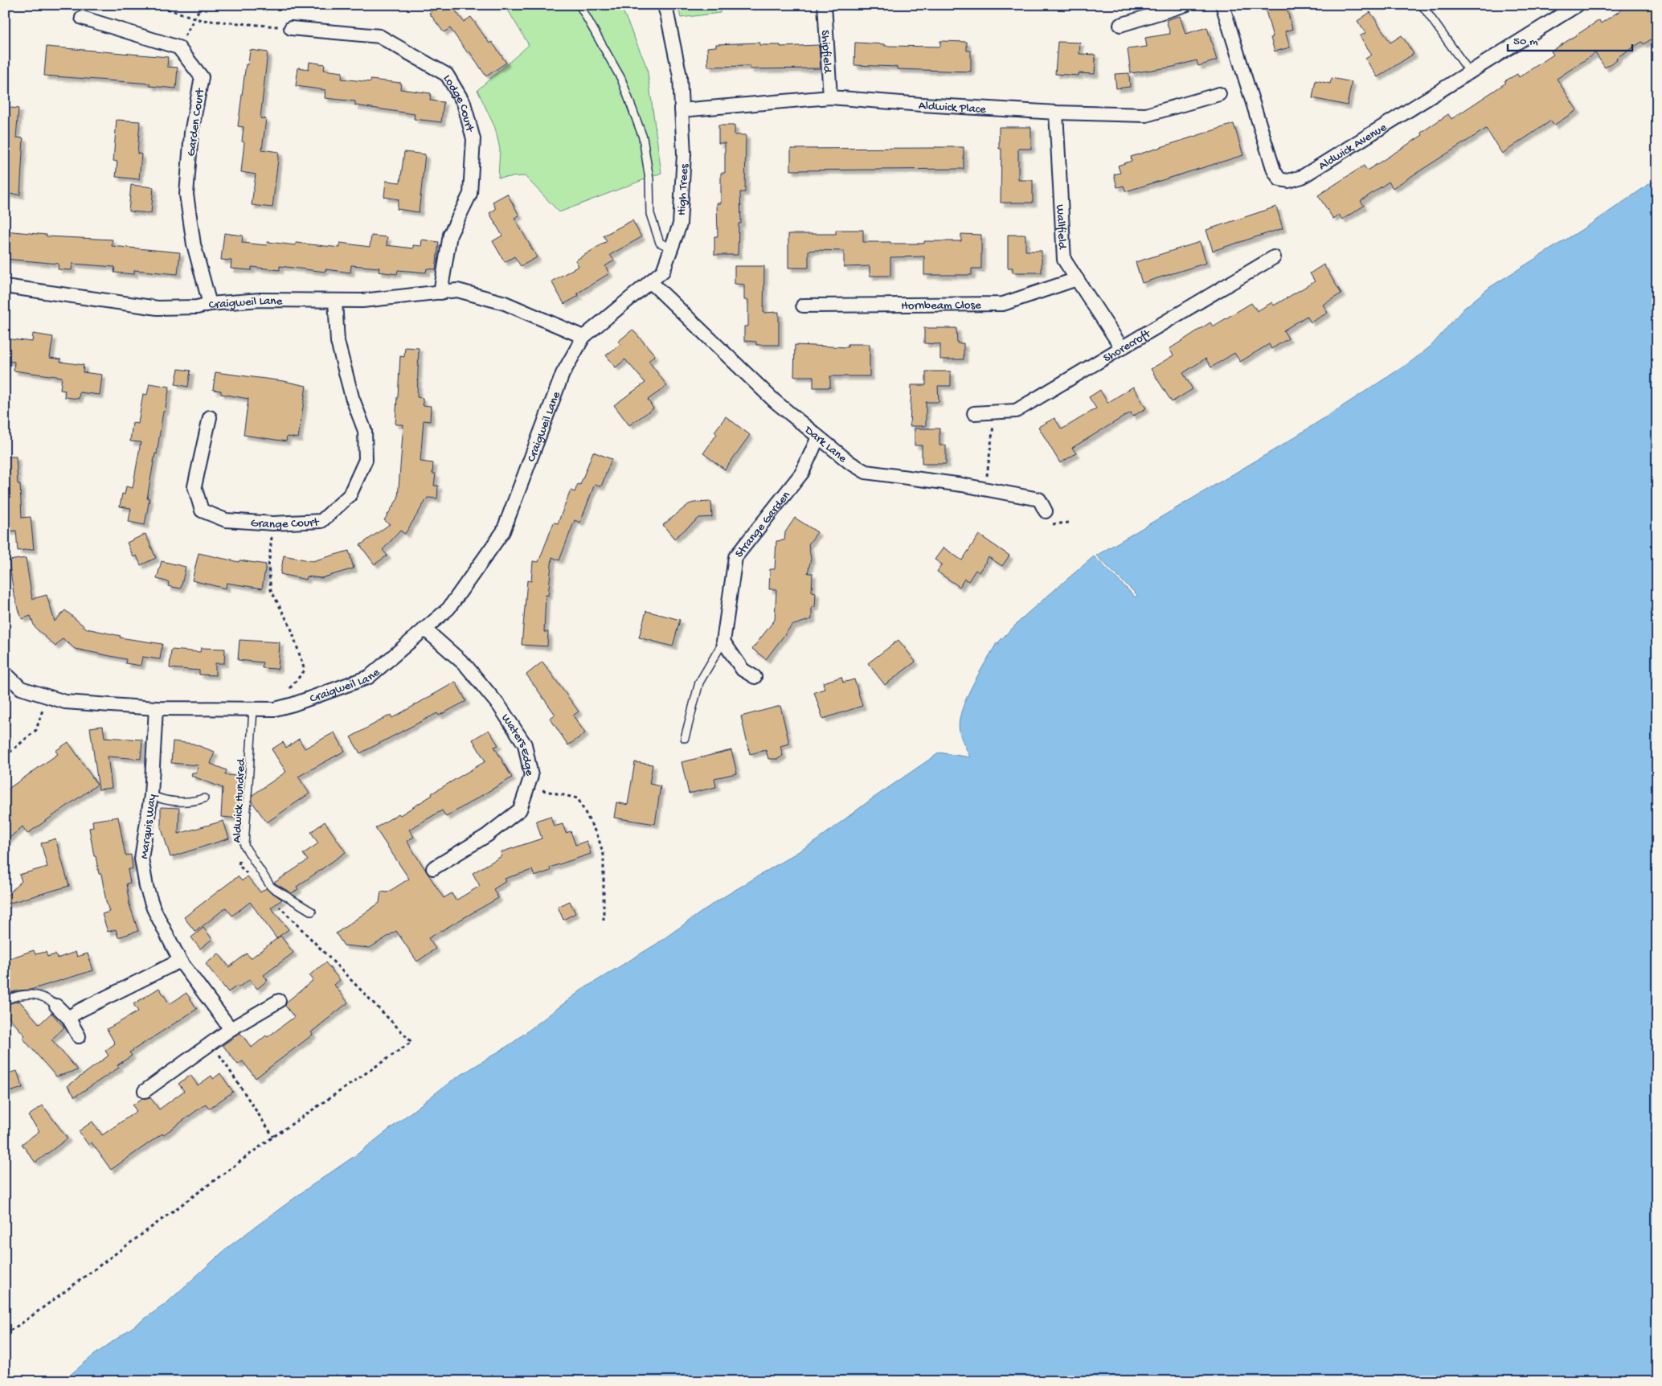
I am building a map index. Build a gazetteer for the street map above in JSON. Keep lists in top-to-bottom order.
{
  "streets": {
    "street": [
      "Shipfield",
      "Lodge Court",
      "Aldwick Place",
      "Garden Court",
      "Aldwick Avenue",
      "High Trees",
      "Wallfield",
      "Craigweil Lane",
      "Hornbeam Close",
      "Shorecroft",
      "Dark Lane",
      "Grange Court",
      "Strange Garden",
      "Waters Edge",
      "Marquis Way"
    ],
    "lane": ["Aldwick Hundred"]
  },
  "crossings": [
    ["Shipfield", "Aldwick Place"],
    ["Lodge Court", "Craigweil Lane"],
    ["Aldwick Place", "High Trees"],
    ["Aldwick Place", "Wallfield"],
    ["Garden Court", "Craigweil Lane"],
    ["High Trees", "Craigweil Lane"],
    ["High Trees", "Dark Lane"],
    ["Wallfield", "Hornbeam Close"],
    ["Wallfield", "Shorecroft"],
    ["Craigweil Lane", "Grange Court"],
    ["Craigweil Lane", "Waters Edge"],
    ["Craigweil Lane", "Aldwick Hundred"],
    ["Craigweil Lane", "Marquis Way"],
    ["Dark Lane", "Strange Garden"]
  ],
  "scale_bar": "50 m"
}
